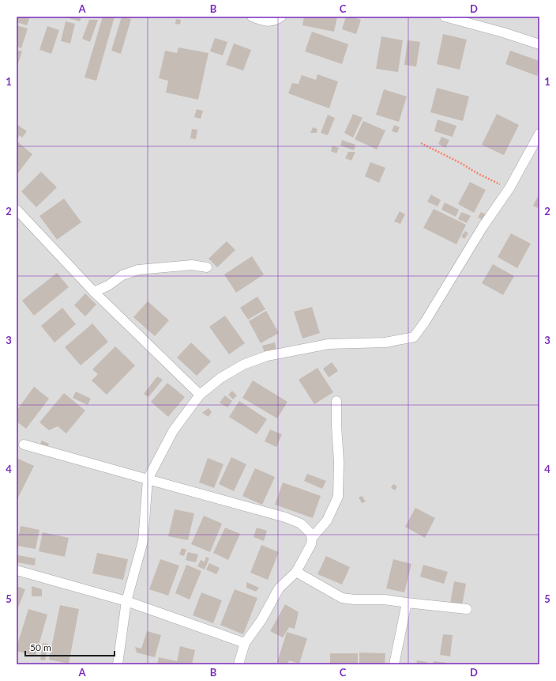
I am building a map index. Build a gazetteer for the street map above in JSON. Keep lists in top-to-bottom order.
{
  "scale_bar": "50 m",
  "grid": {
    "columns": [
      "A",
      "B",
      "C",
      "D"
    ],
    "rows": [
      "1",
      "2",
      "3",
      "4",
      "5"
    ]
  }
}
